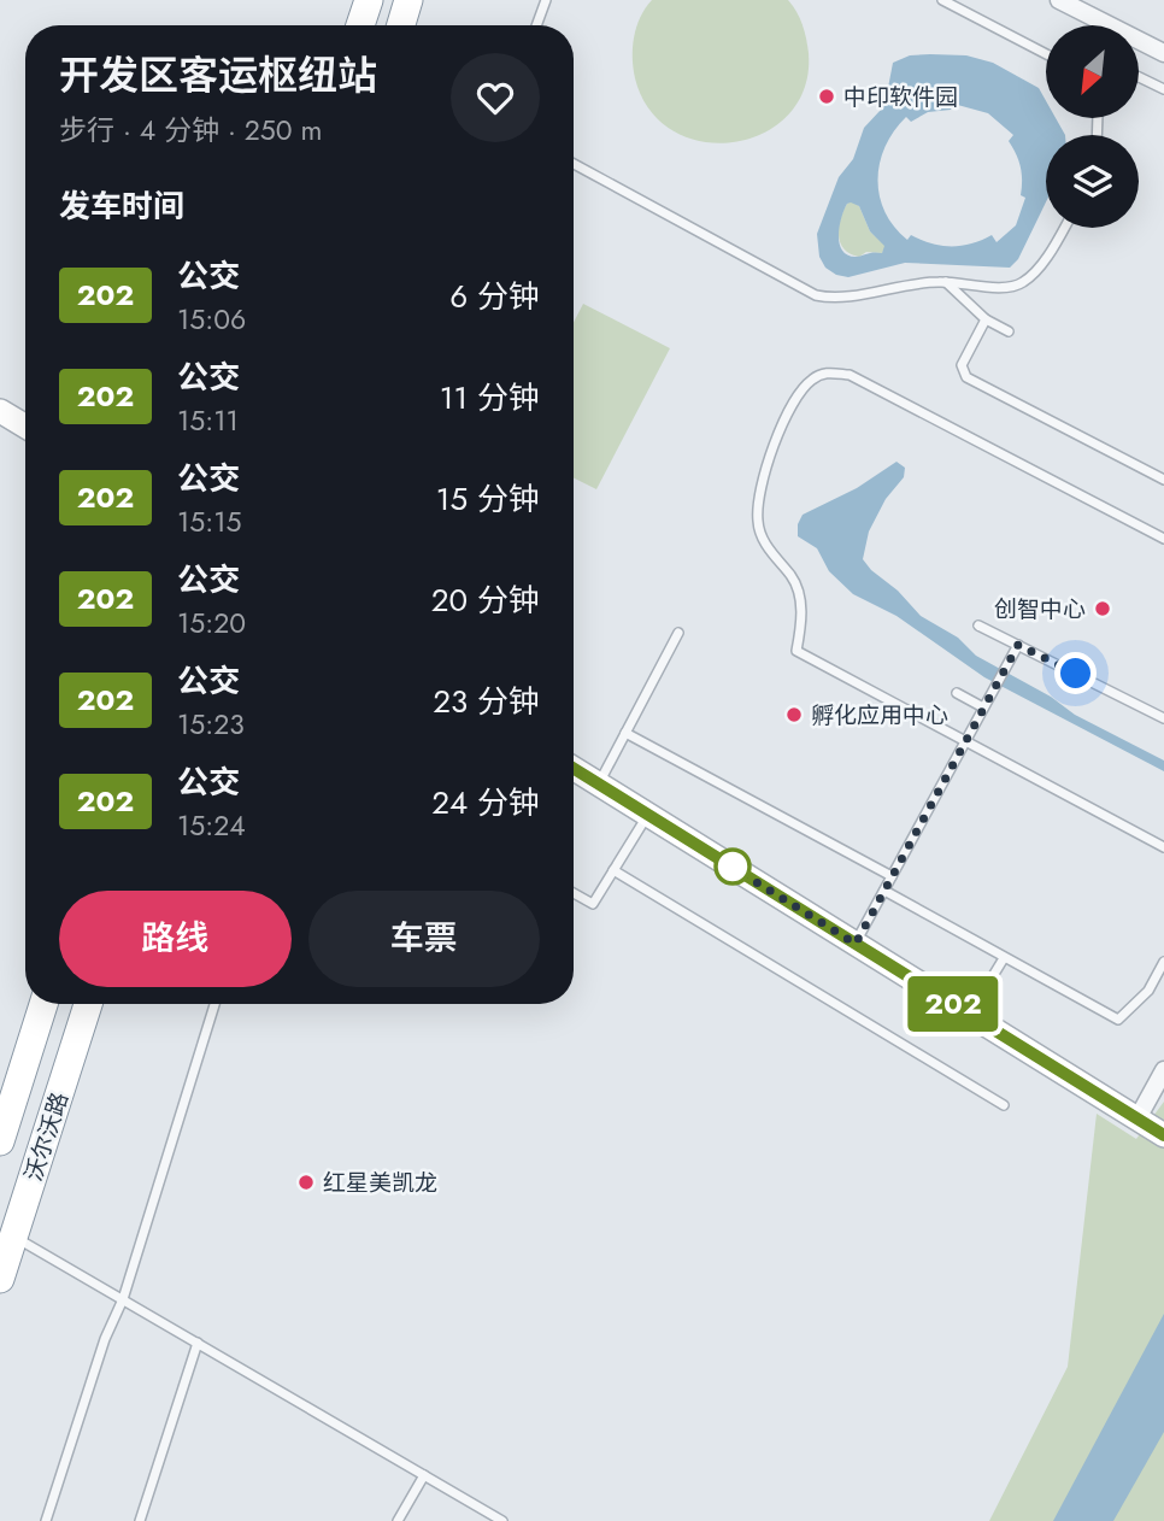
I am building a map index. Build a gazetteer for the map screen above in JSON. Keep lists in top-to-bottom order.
{
  "streets": {
    "highway": ["沃尔沃路"]
  },
  "places": [
    "中印软件园",
    "创智中心",
    "孵化应用中心",
    "红星美凯龙"
  ],
  "lines": ["bus line 202"],
  "north": "bottom left",
  "page": {
    "on_map": "202",
    "heading": [
      ["开发区客运枢纽站", "步行 · 4 分钟 · 250 m"],
      "发车时间"
    ],
    "list": [
      {
        "mark": "202",
        "name": "公交",
        "note": "15:06",
        "value": "6 分钟"
      },
      {
        "mark": "202",
        "name": "公交",
        "note": "15:11",
        "value": "11 分钟"
      },
      {
        "mark": "202",
        "name": "公交",
        "note": "15:15",
        "value": "15 分钟"
      },
      {
        "mark": "202",
        "name": "公交",
        "note": "15:20",
        "value": "20 分钟"
      },
      {
        "mark": "202",
        "name": "公交",
        "note": "15:23",
        "value": "23 分钟"
      },
      {
        "mark": "202",
        "name": "公交",
        "note": "15:24",
        "value": "24 分钟"
      }
    ],
    "buttons": ["路线", "车票"]
  }
}
